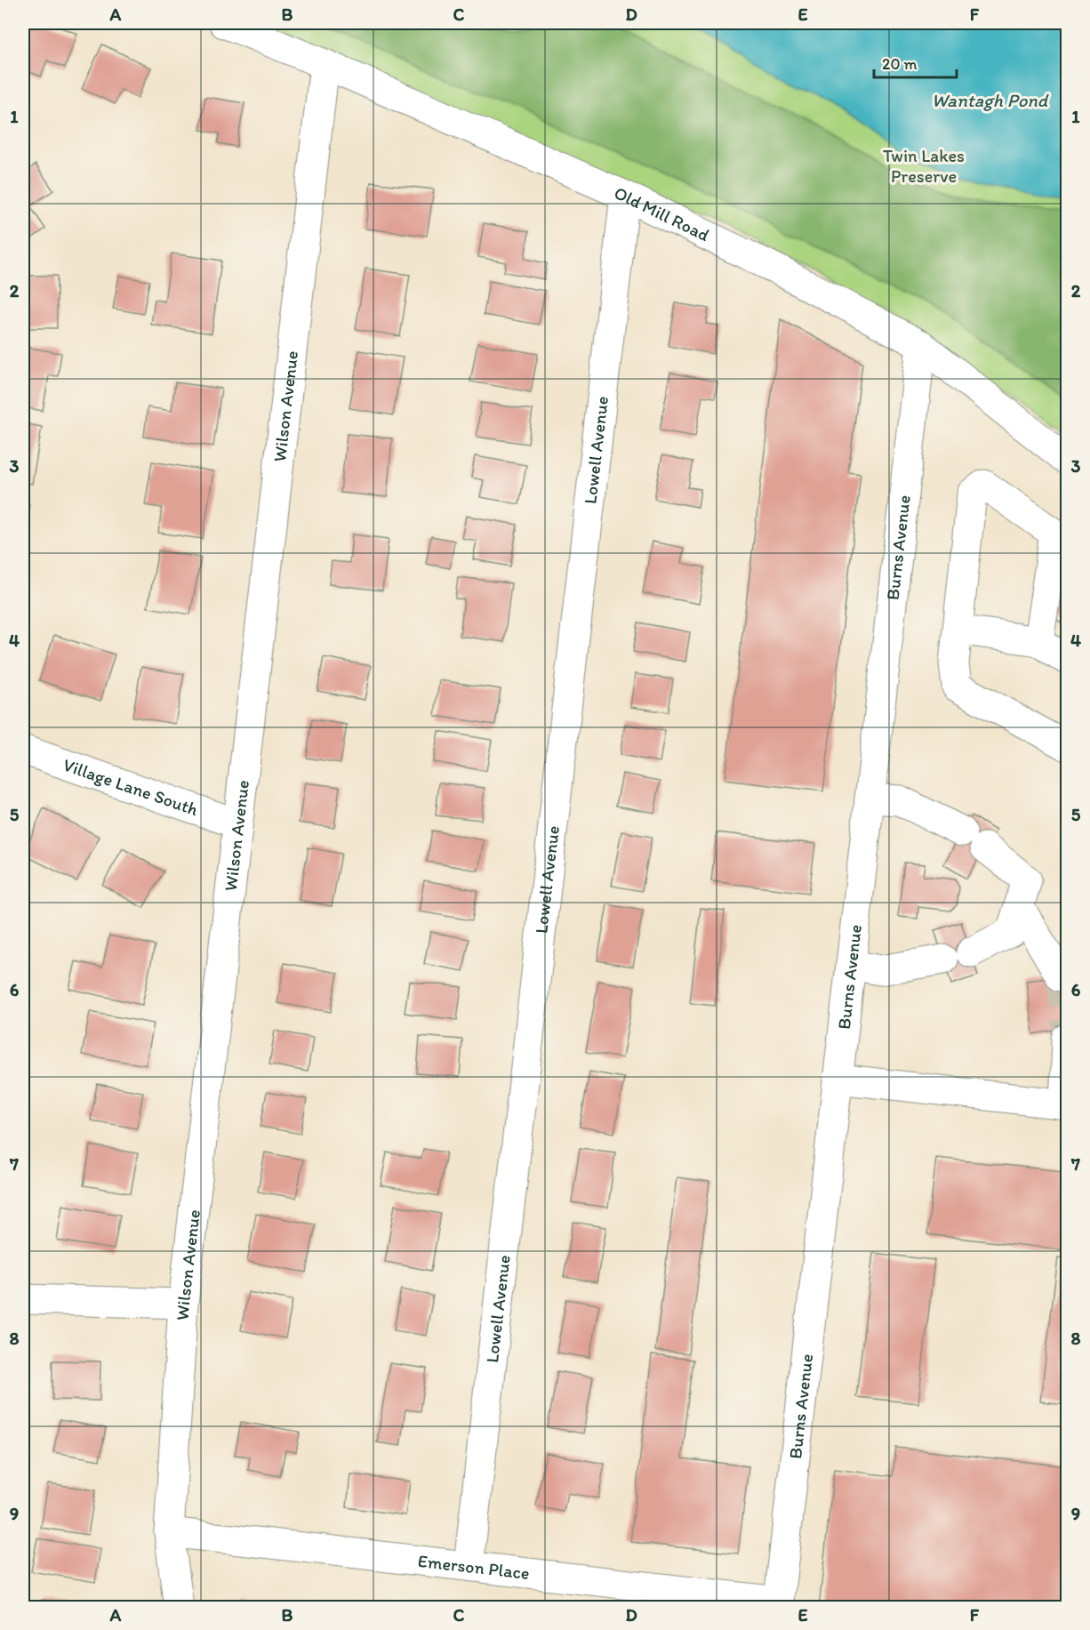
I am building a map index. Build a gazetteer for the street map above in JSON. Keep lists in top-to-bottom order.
{
  "streets": {
    "street": [
      "Old Mill Road",
      "Wilson Avenue",
      "Lowell Avenue",
      "Burns Avenue",
      "Village Lane South",
      "Emerson Place"
    ]
  },
  "crossings": [
    ["Old Mill Road", "Wilson Avenue"],
    ["Old Mill Road", "Lowell Avenue"],
    ["Old Mill Road", "Burns Avenue"],
    ["Wilson Avenue", "Village Lane South"],
    ["Wilson Avenue", "Emerson Place"],
    ["Lowell Avenue", "Emerson Place"],
    ["Burns Avenue", "Emerson Place"]
  ],
  "water": ["Wantagh Pond"],
  "parks": ["Twin Lakes Preserve"],
  "scale_bar": "20 m",
  "grid": {
    "columns": [
      "A",
      "B",
      "C",
      "D",
      "E",
      "F"
    ],
    "rows": [
      "1",
      "2",
      "3",
      "4",
      "5",
      "6",
      "7",
      "8",
      "9"
    ]
  }
}
